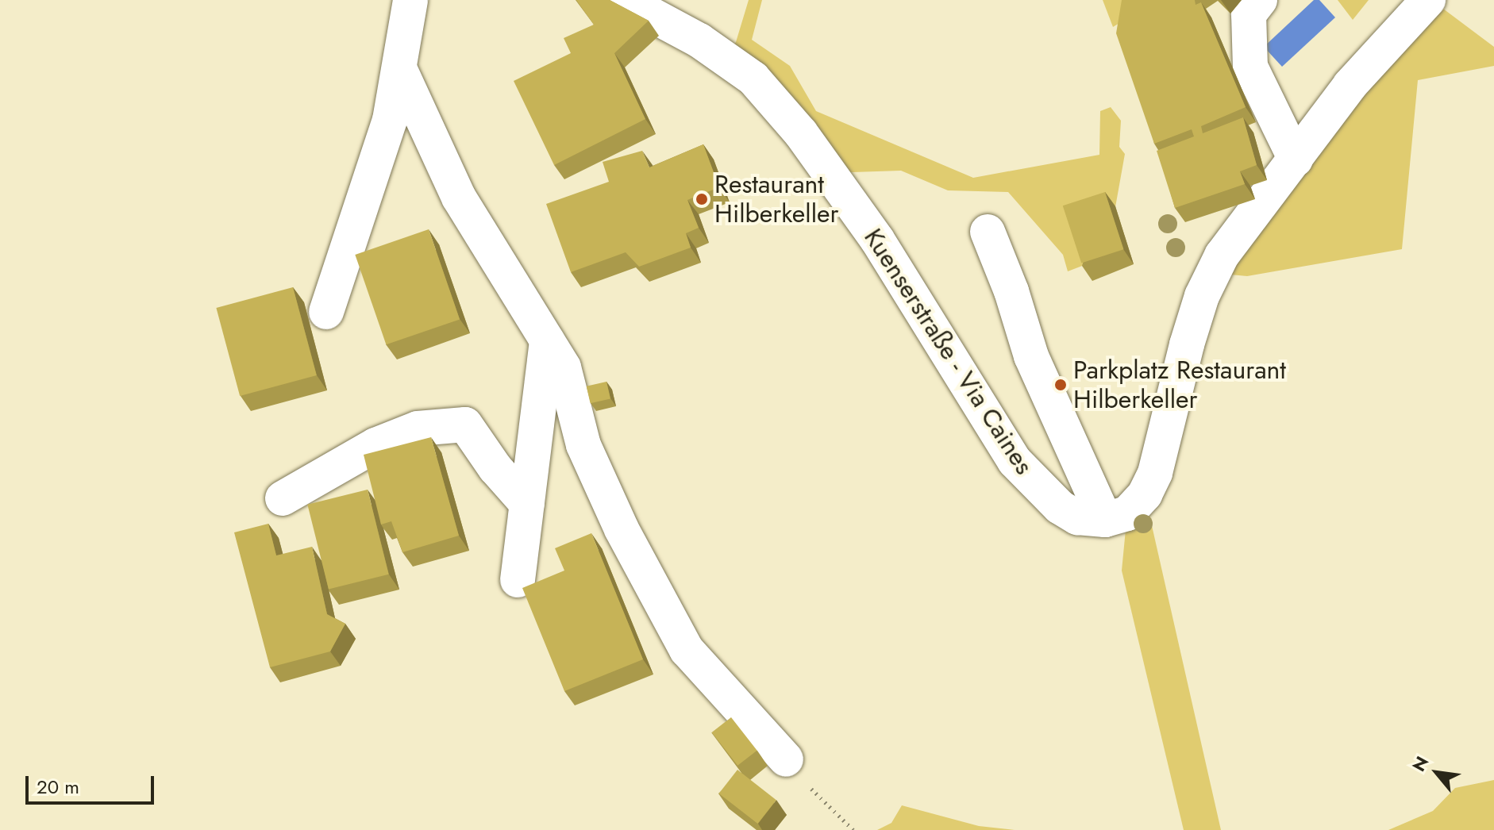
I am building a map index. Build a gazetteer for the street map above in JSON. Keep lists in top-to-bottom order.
{
  "streets": {
    "street": ["Kuenserstraße - Via Caines"]
  },
  "places": ["Restaurant Hilberkeller", "Parkplatz Restaurant Hilberkeller"],
  "scale_bar": "20 m",
  "north": "top left"
}
